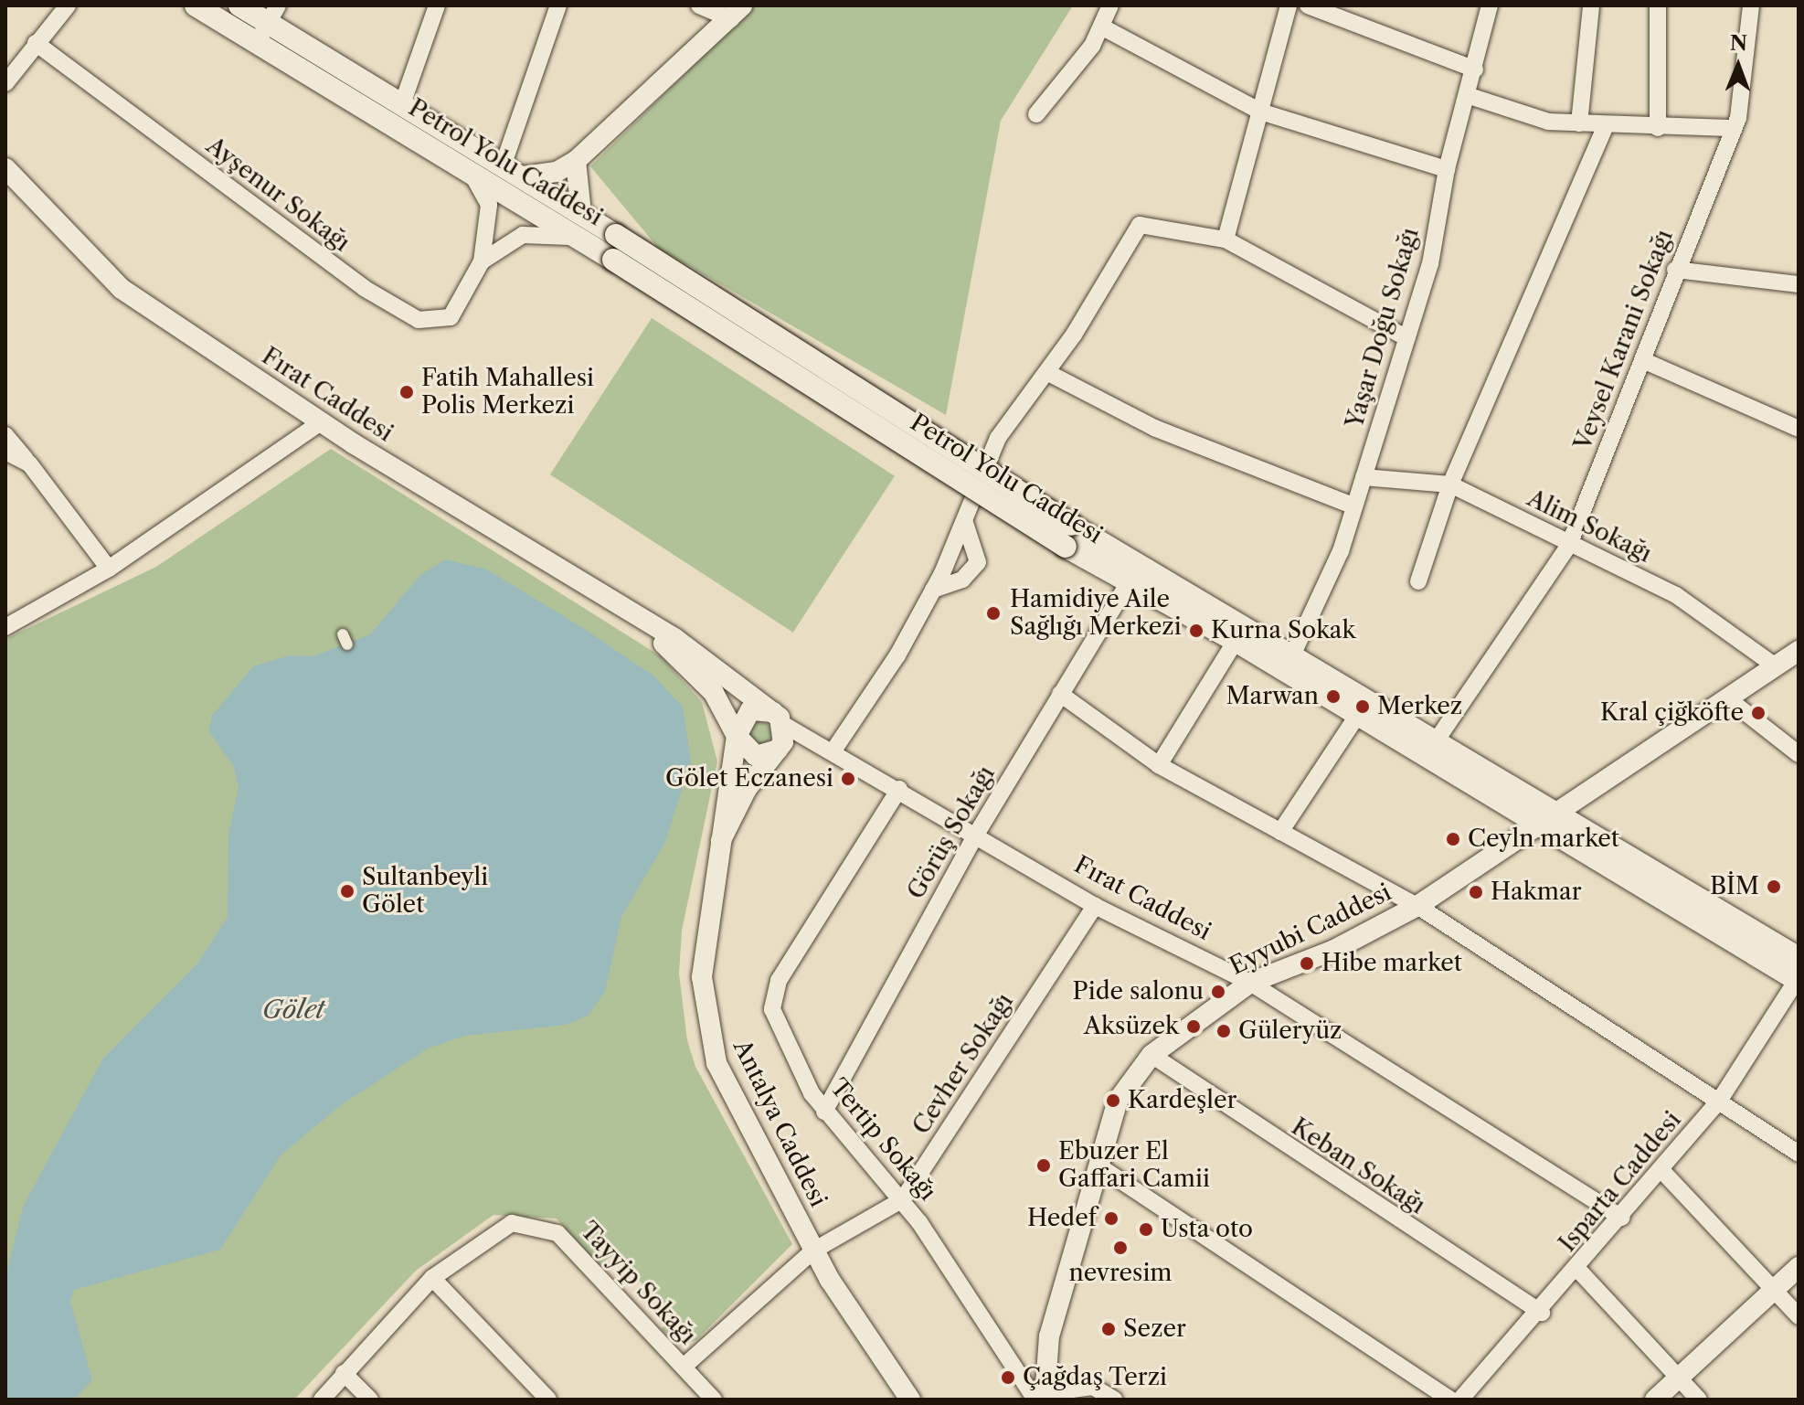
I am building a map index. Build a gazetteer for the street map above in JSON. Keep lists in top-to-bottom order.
{
  "streets": {
    "main road": ["Petrol Yolu Caddesi"],
    "street": [
      "Ayşenur Sokağı",
      "Yaşar Doğu Sokağı",
      "Veysel Karani Sokağı",
      "Fırat Caddesi",
      "Alim Sokağı",
      "Görüş Sokağı",
      "Eyyubi Caddesi",
      "Cevher Sokağı",
      "Antalya Caddesi",
      "Tertip Sokağı",
      "Keban Sokağı",
      "Isparta Caddesi",
      "Tayyip Sokağı"
    ]
  },
  "crossings": [
    ["Petrol Yolu Caddesi", "Yaşar Doğu Sokağı"],
    ["Petrol Yolu Caddesi", "Veysel Karani Sokağı"],
    ["Petrol Yolu Caddesi", "Görüş Sokağı"],
    ["Petrol Yolu Caddesi", "Eyyubi Caddesi"],
    ["Petrol Yolu Caddesi", "Isparta Caddesi"],
    ["Yaşar Doğu Sokağı", "Alim Sokağı"],
    ["Veysel Karani Sokağı", "Alim Sokağı"],
    ["Fırat Caddesi", "Görüş Sokağı"],
    ["Fırat Caddesi", "Eyyubi Caddesi"],
    ["Fırat Caddesi", "Cevher Sokağı"],
    ["Fırat Caddesi", "Antalya Caddesi"],
    ["Fırat Caddesi", "Tertip Sokağı"],
    ["Fırat Caddesi", "Isparta Caddesi"],
    ["Alim Sokağı", "Eyyubi Caddesi"],
    ["Görüş Sokağı", "Tertip Sokağı"],
    ["Eyyubi Caddesi", "Tertip Sokağı"],
    ["Eyyubi Caddesi", "Keban Sokağı"],
    ["Cevher Sokağı", "Antalya Caddesi"],
    ["Cevher Sokağı", "Tertip Sokağı"],
    ["Cevher Sokağı", "Tayyip Sokağı"],
    ["Keban Sokağı", "Isparta Caddesi"]
  ],
  "water": ["Gölet"],
  "places": [
    "Fatih Mahallesi Polis Merkezi",
    "Hamidiye Aile Sağlığı Merkezi",
    "Kurna Sokak",
    "Marwan",
    "Merkez",
    "Kral çiğköfte",
    "Gölet Eczanesi",
    "Ceyln market",
    "BİM",
    "Sultanbeyli Gölet",
    "Hakmar",
    "Hibe market",
    "Pide salonu",
    "Aksüzek",
    "Güleryüz",
    "Kardeşler",
    "Ebuzer El Gaffari Camii",
    "Hedef",
    "Usta oto",
    "nevresim",
    "Sezer",
    "Çağdaş Terzi"
  ],
  "north": "top"
}
